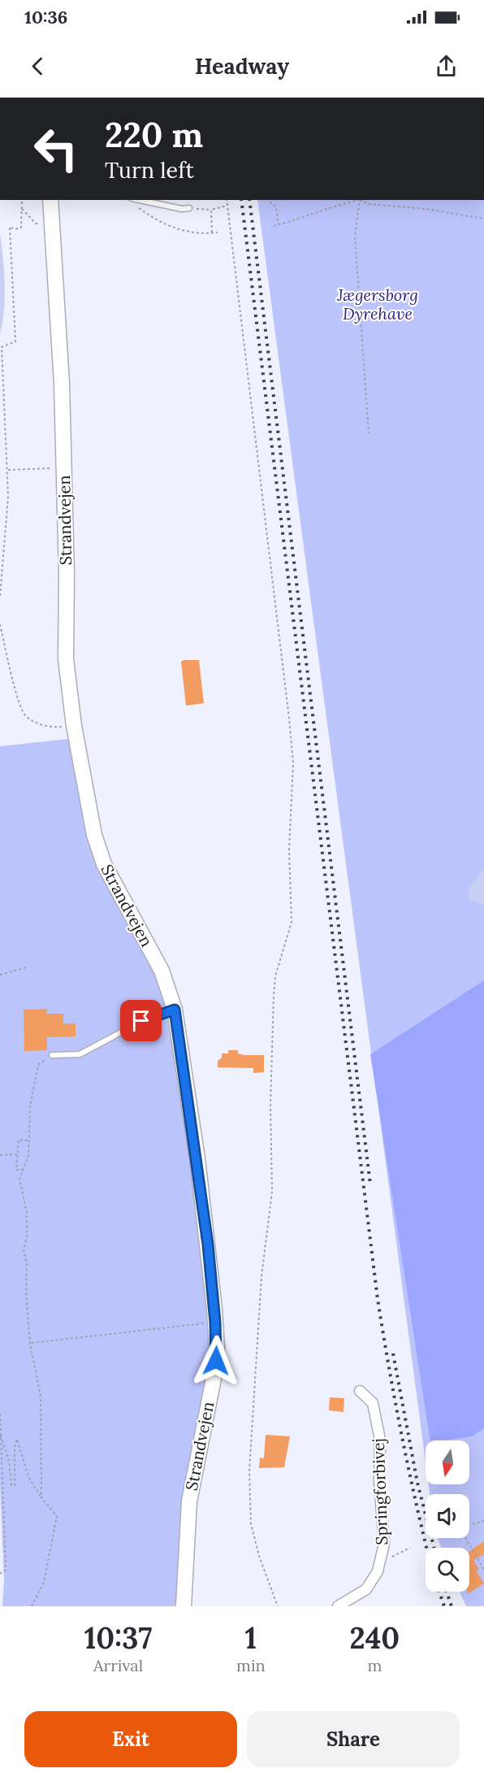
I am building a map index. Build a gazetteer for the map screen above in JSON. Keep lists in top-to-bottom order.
{
  "streets": {
    "main road": ["Strandvejen"],
    "street": ["Springforbivej"]
  },
  "parks": ["Jægersborg Dyrehave"],
  "north": "bottom",
  "page": {
    "status": "10:36",
    "header": "Headway",
    "turn": ["220 m", "Turn left"],
    "eta": [
      "10:37",
      "Arrival",
      "1",
      "min",
      "240",
      "m"
    ],
    "buttons": ["Exit", "Share"]
  }
}
